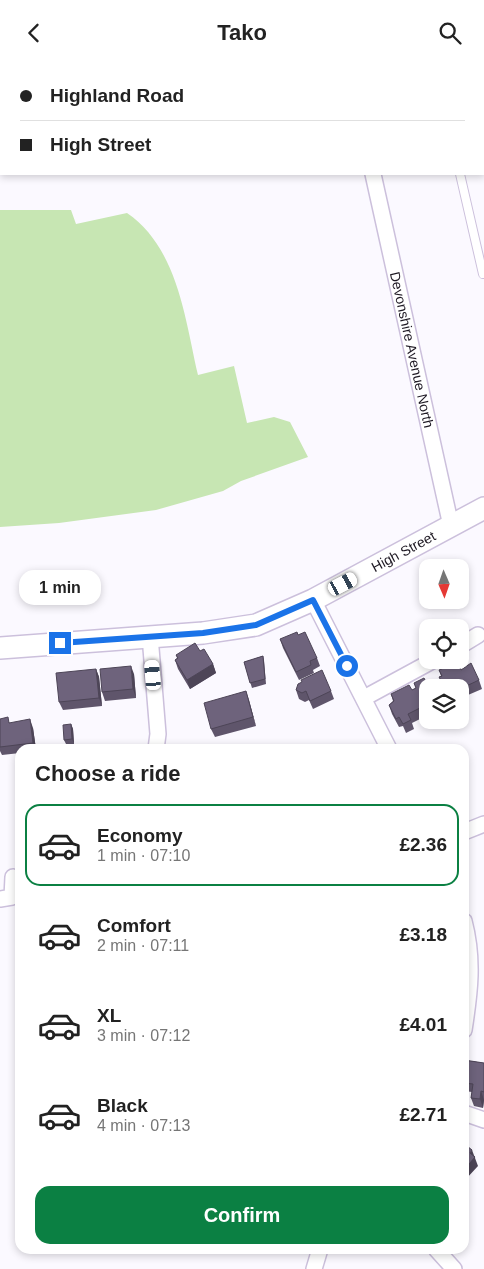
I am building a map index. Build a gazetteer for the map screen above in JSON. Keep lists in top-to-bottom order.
{
  "streets": {
    "street": ["Devonshire Avenue North", "High Street"]
  },
  "crossings": [
    ["Devonshire Avenue North", "High Street"]
  ],
  "north": "bottom",
  "page": {
    "header": "Tako",
    "banner": ["Highland Road", "High Street"],
    "bubble": "1 min",
    "heading": "Choose a ride",
    "list": [
      {
        "name": "Economy",
        "note": "1 min · 07:10",
        "value": "£2.36"
      },
      {
        "name": "Comfort",
        "note": "2 min · 07:11",
        "value": "£3.18"
      },
      {
        "name": "XL",
        "note": "3 min · 07:12",
        "value": "£4.01"
      },
      {
        "name": "Black",
        "note": "4 min · 07:13",
        "value": "£2.71"
      }
    ],
    "buttons": "Confirm"
  }
}
